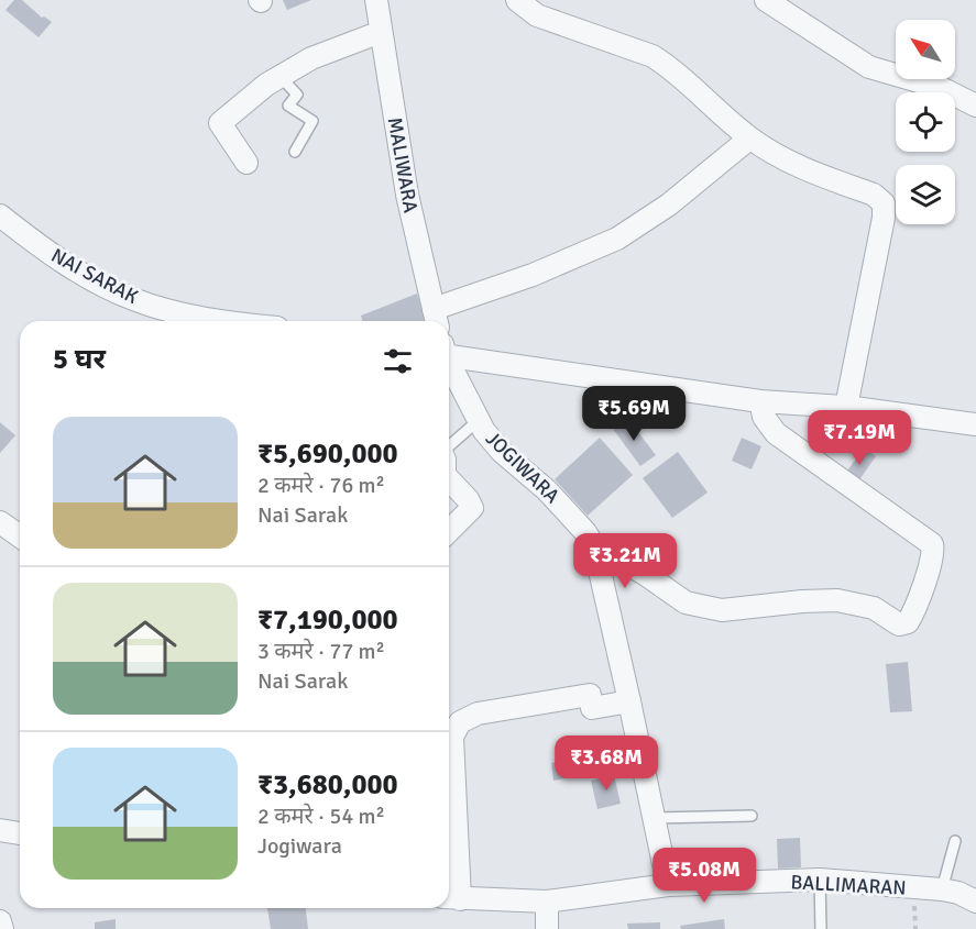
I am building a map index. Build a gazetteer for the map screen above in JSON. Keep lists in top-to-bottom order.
{
  "streets": {
    "street": [
      "MALIWARA",
      "NAI SARAK",
      "JOGIWARA",
      "BALLIMARAN"
    ]
  },
  "crossings": [
    ["JOGIWARA", "BALLIMARAN"]
  ],
  "north": "top left",
  "page": {
    "heading": "5 घर",
    "price": [
      "₹5.69M",
      "₹7.19M",
      "₹3.21M",
      "₹3.68M",
      "₹5.08M"
    ],
    "list": [
      {
        "name": "₹5,690,000",
        "note": "2 कमरे · 76 m² · Nai Sarak"
      },
      {
        "name": "₹7,190,000",
        "note": "3 कमरे · 77 m² · Nai Sarak"
      },
      {
        "name": "₹3,680,000",
        "note": "2 कमरे · 54 m² · Jogiwara"
      }
    ]
  }
}
